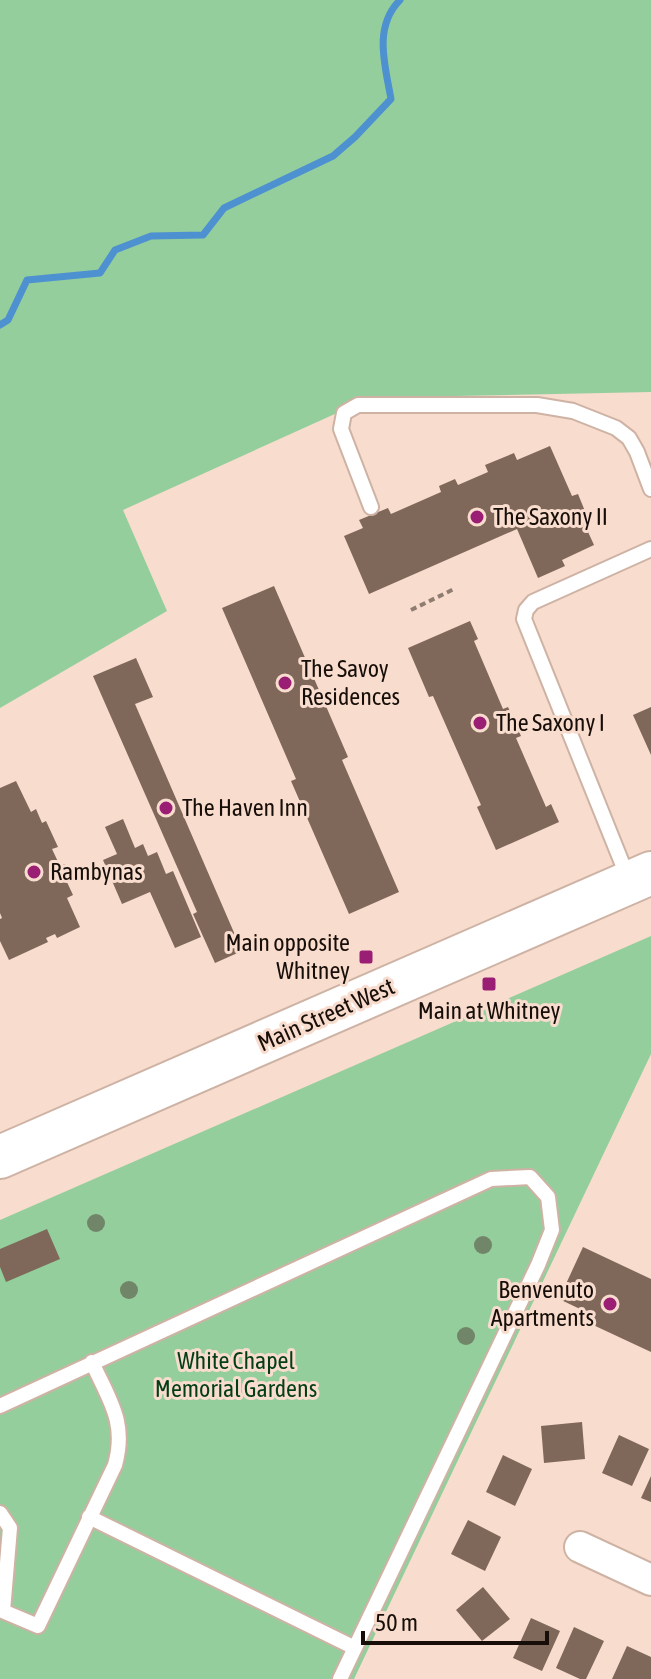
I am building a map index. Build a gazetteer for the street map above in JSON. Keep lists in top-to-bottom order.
{
  "streets": {
    "main road": ["Main Street West"]
  },
  "parks": ["White Chapel Memorial Gardens"],
  "places": {
    "other": [
      "The Saxony II",
      "The Savoy Residences",
      "The Saxony I",
      "The Haven Inn",
      "Rambynas",
      "Benvenuto Apartments"
    ],
    "transit": ["Main opposite Whitney", "Main at Whitney"]
  },
  "scale_bar": "50 m"
}
